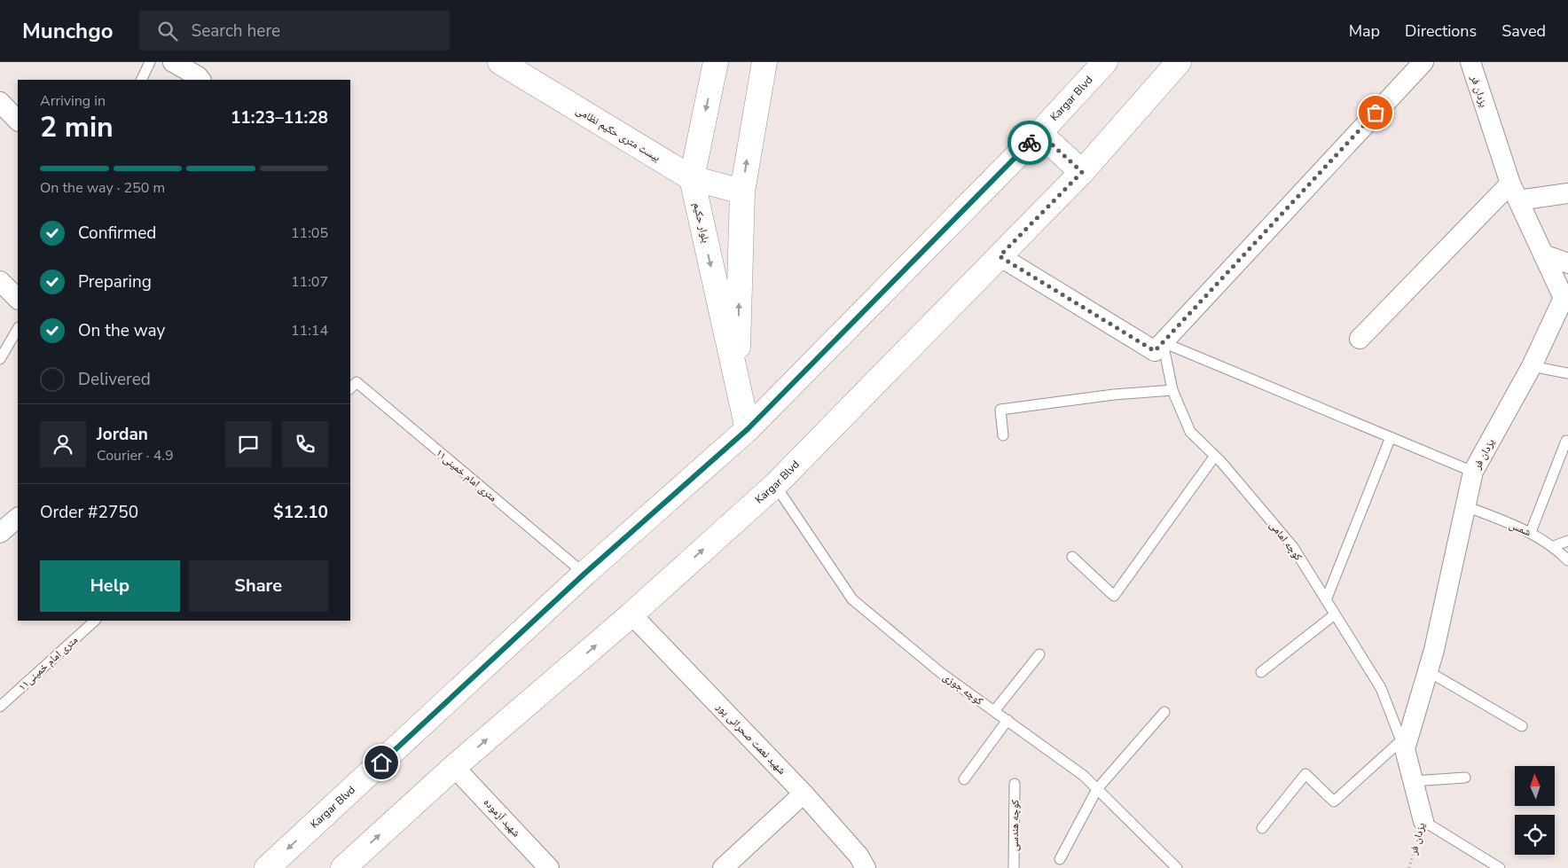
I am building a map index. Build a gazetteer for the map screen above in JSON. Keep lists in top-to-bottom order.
{
  "streets": {
    "main road": ["Kargar Blvd", "بیست متری حکیم نظامی", "بلوار حکیم"],
    "street": ["یزدان فر", "شهید نعمت صحرائی پور", "شهید آزموده"],
    "lane": [
      "۱۱متری امام خمینی",
      "شمس",
      "کوچه امامی",
      "کوچه جوزی",
      "کوچه هندسی"
    ]
  },
  "crossings": [
    ["یزدان فر", "شمس"],
    ["یزدان فر", "کوچه امامی"],
    ["Kargar Blvd", "بلوار حکیم"],
    ["Kargar Blvd", "۱۱متری امام خمینی"],
    ["Kargar Blvd", "کوچه جوزی"],
    ["Kargar Blvd", "شهید نعمت صحرائی پور"],
    ["Kargar Blvd", "شهید آزموده"],
    ["بیست متری حکیم نظامی", "بلوار حکیم"]
  ],
  "north": "top",
  "page": {
    "header": "Munchgo",
    "search": "Search here",
    "nav": ["Map", "Directions", "Saved"],
    "heading": ["2 min", "Arriving in", "11:23–11:28"],
    "panel": [
      "Jordan",
      "Courier · 4.9",
      "Order #2750",
      "$12.10"
    ],
    "bar": "On the way · 250 m",
    "list": [
      ["Confirmed", "11:05"],
      ["Preparing", "11:07"],
      ["On the way", "11:14"],
      "Delivered"
    ],
    "buttons": ["Help", "Share"]
  }
}
